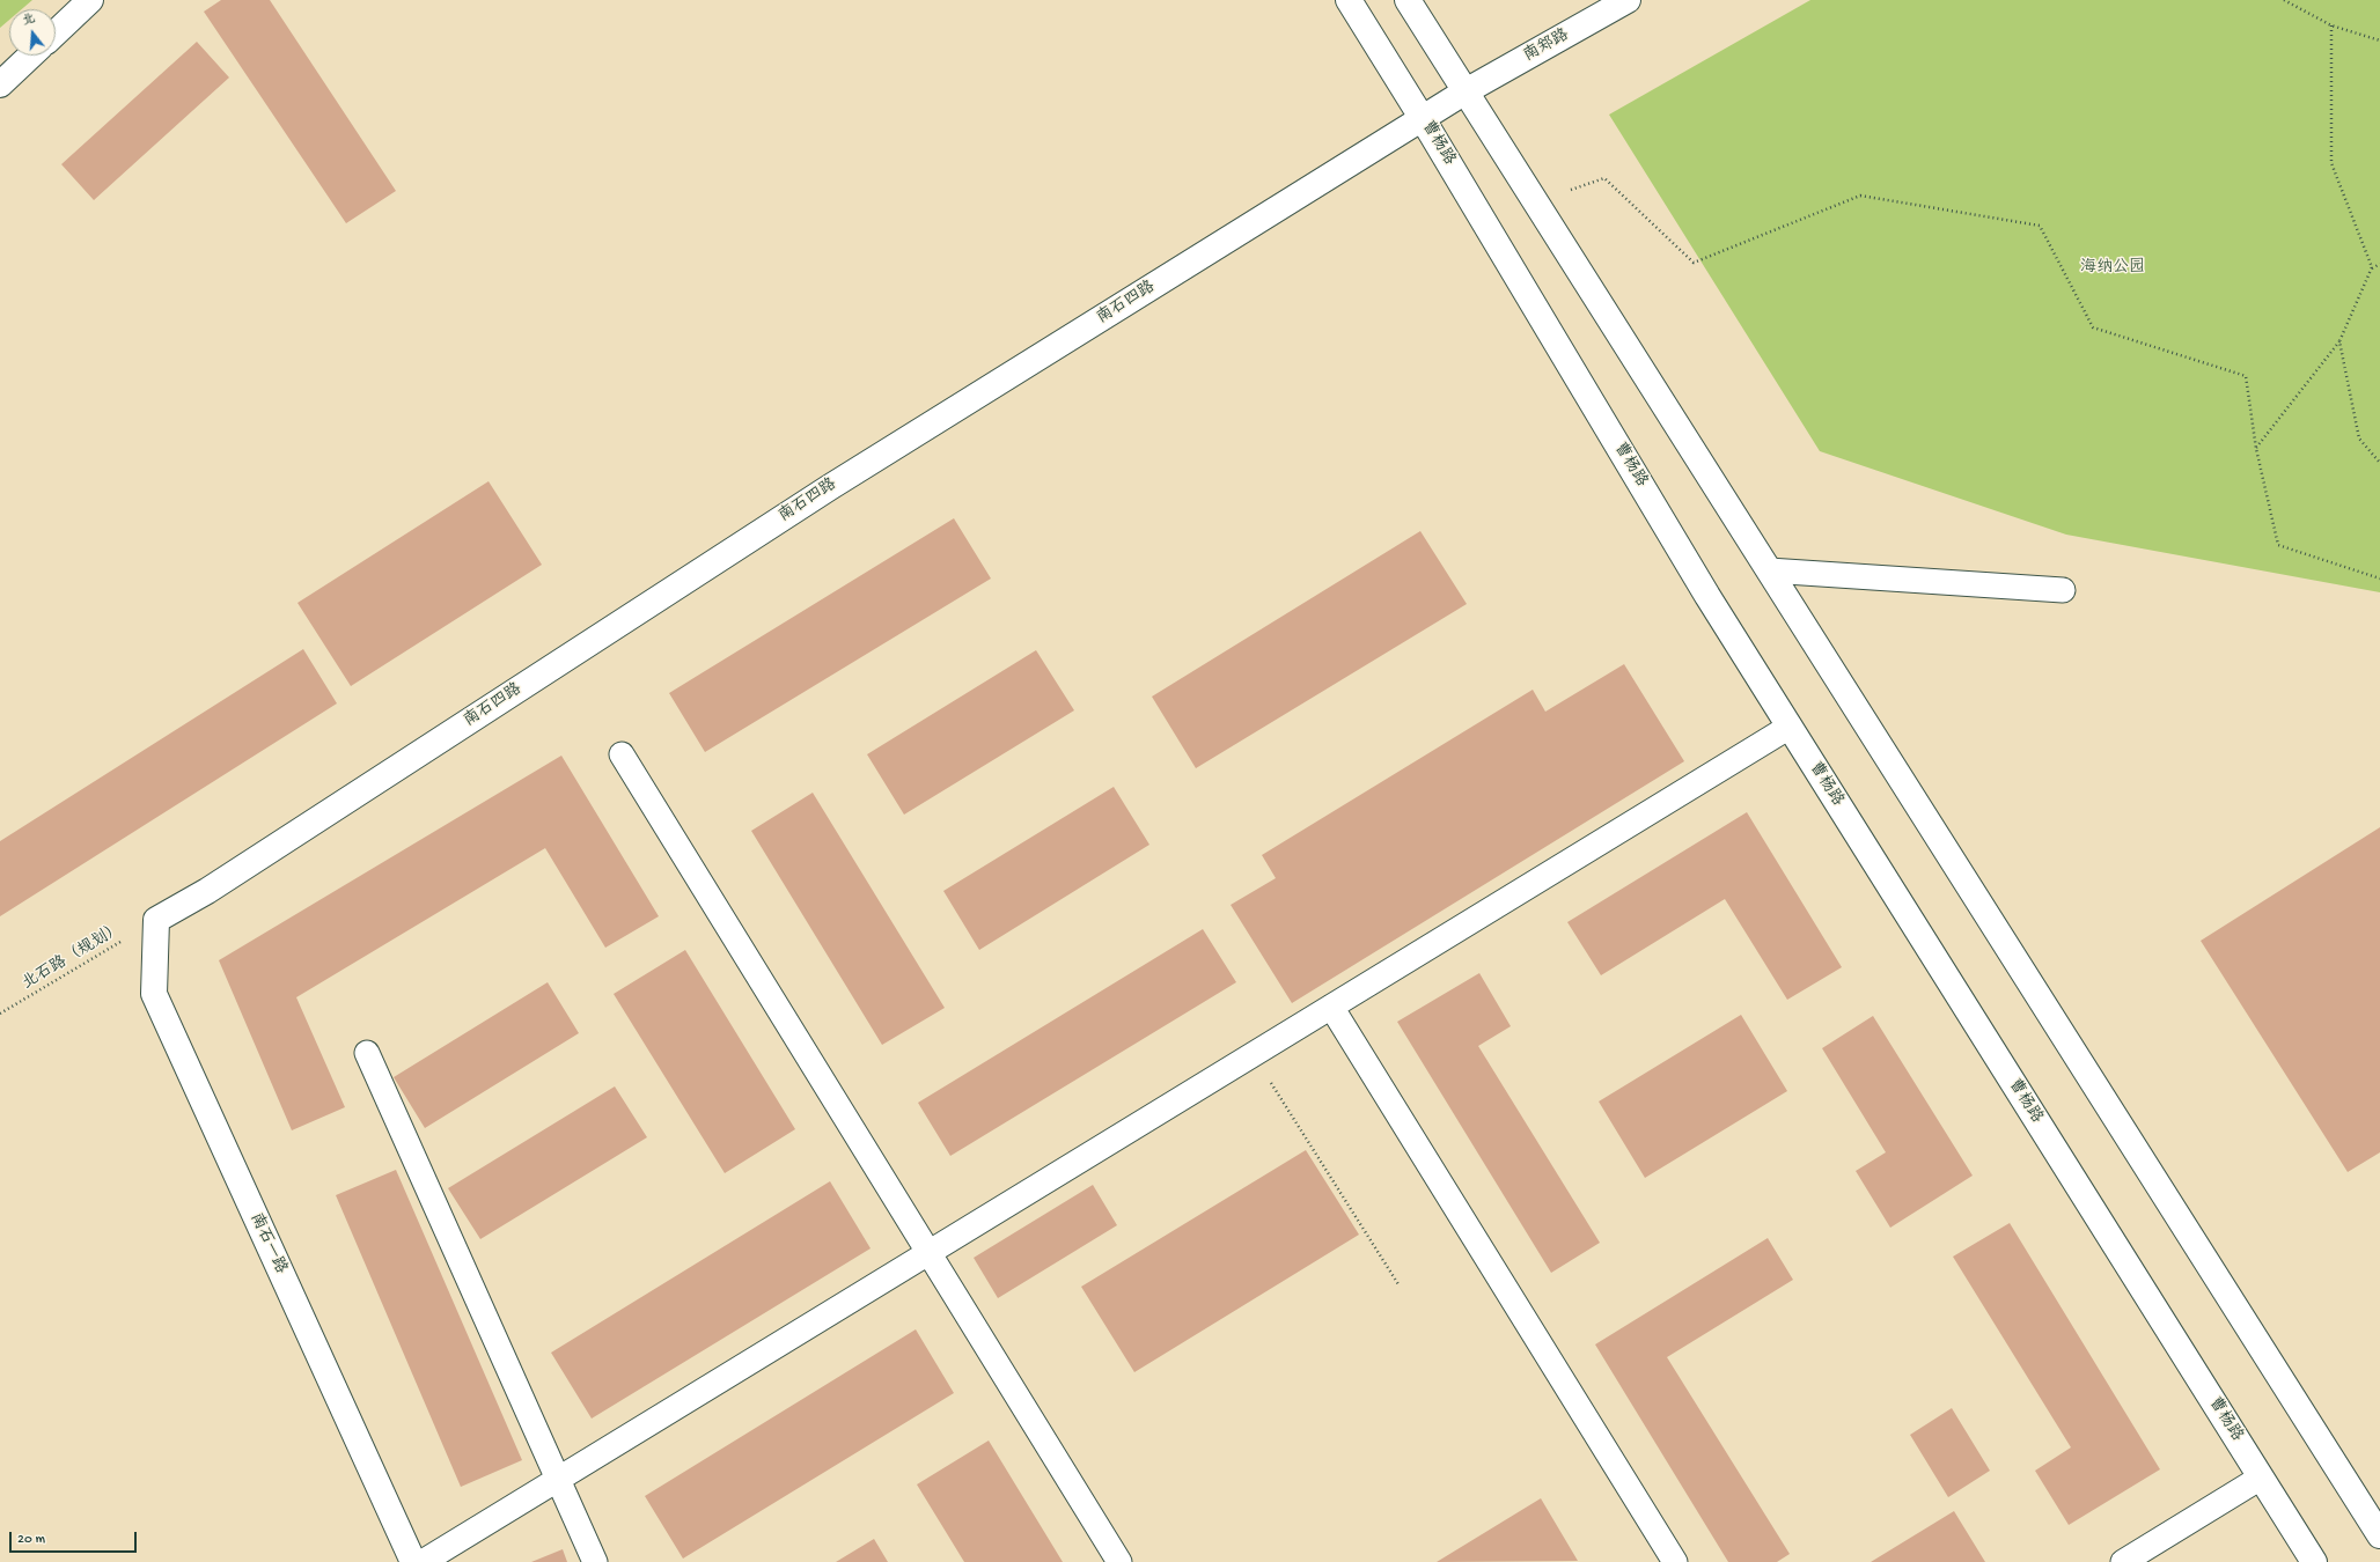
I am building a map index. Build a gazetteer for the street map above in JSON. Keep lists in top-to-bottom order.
{
  "streets": {
    "main road": [
      "南郑路",
      "曹杨路",
      "南石四路",
      "南石一路"
    ],
    "path": ["北石路（规划）"]
  },
  "crossings": [
    ["南郑路", "南石四路"],
    ["曹杨路", "南石四路"],
    ["南石四路", "北石路（规划）"],
    ["南石四路", "南石一路"],
    ["北石路（规划）", "南石一路"]
  ],
  "parks": ["海纳公园"],
  "scale_bar": "20 m",
  "north": "top"
}
